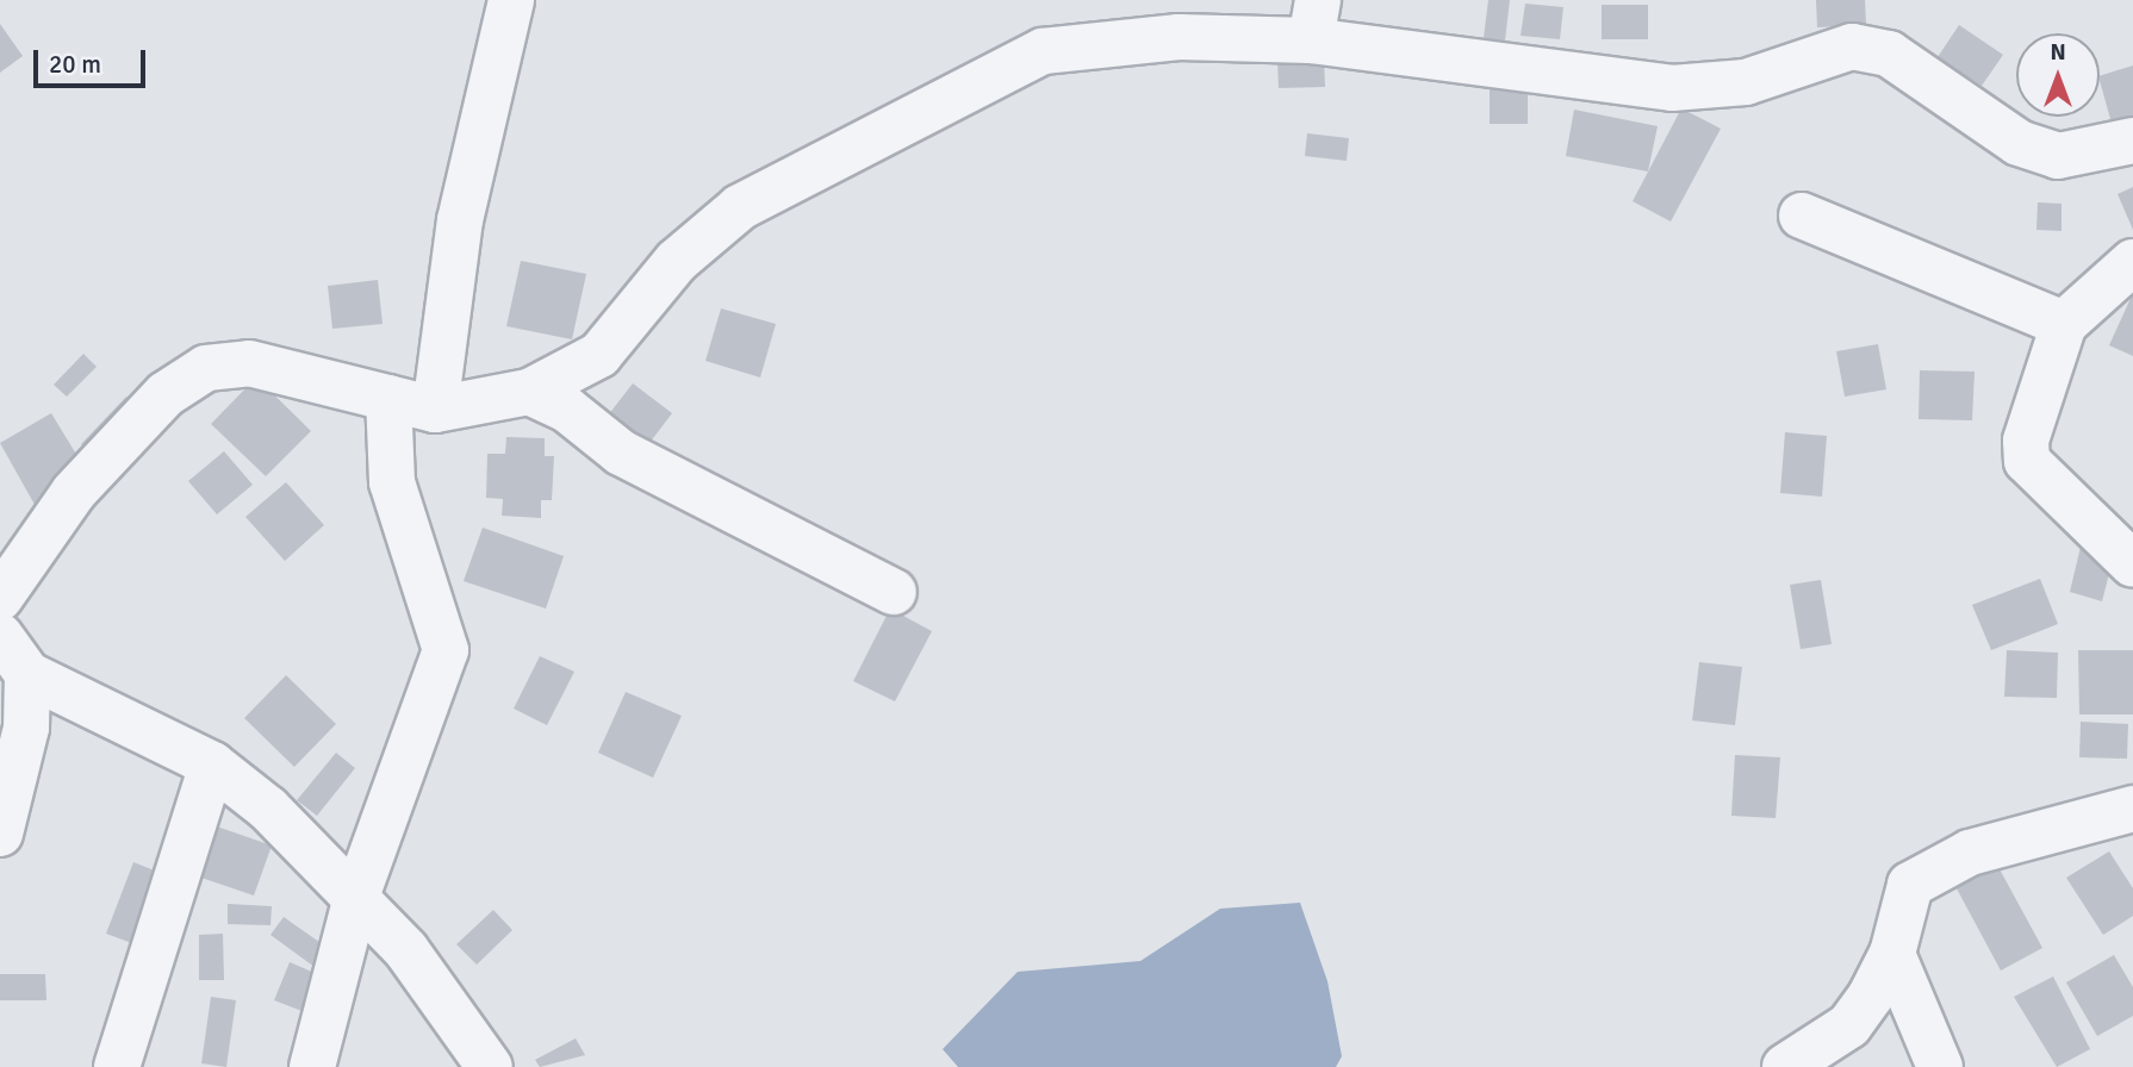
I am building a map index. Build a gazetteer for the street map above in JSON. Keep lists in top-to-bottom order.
{
  "scale_bar": "20 m",
  "north": "top"
}
